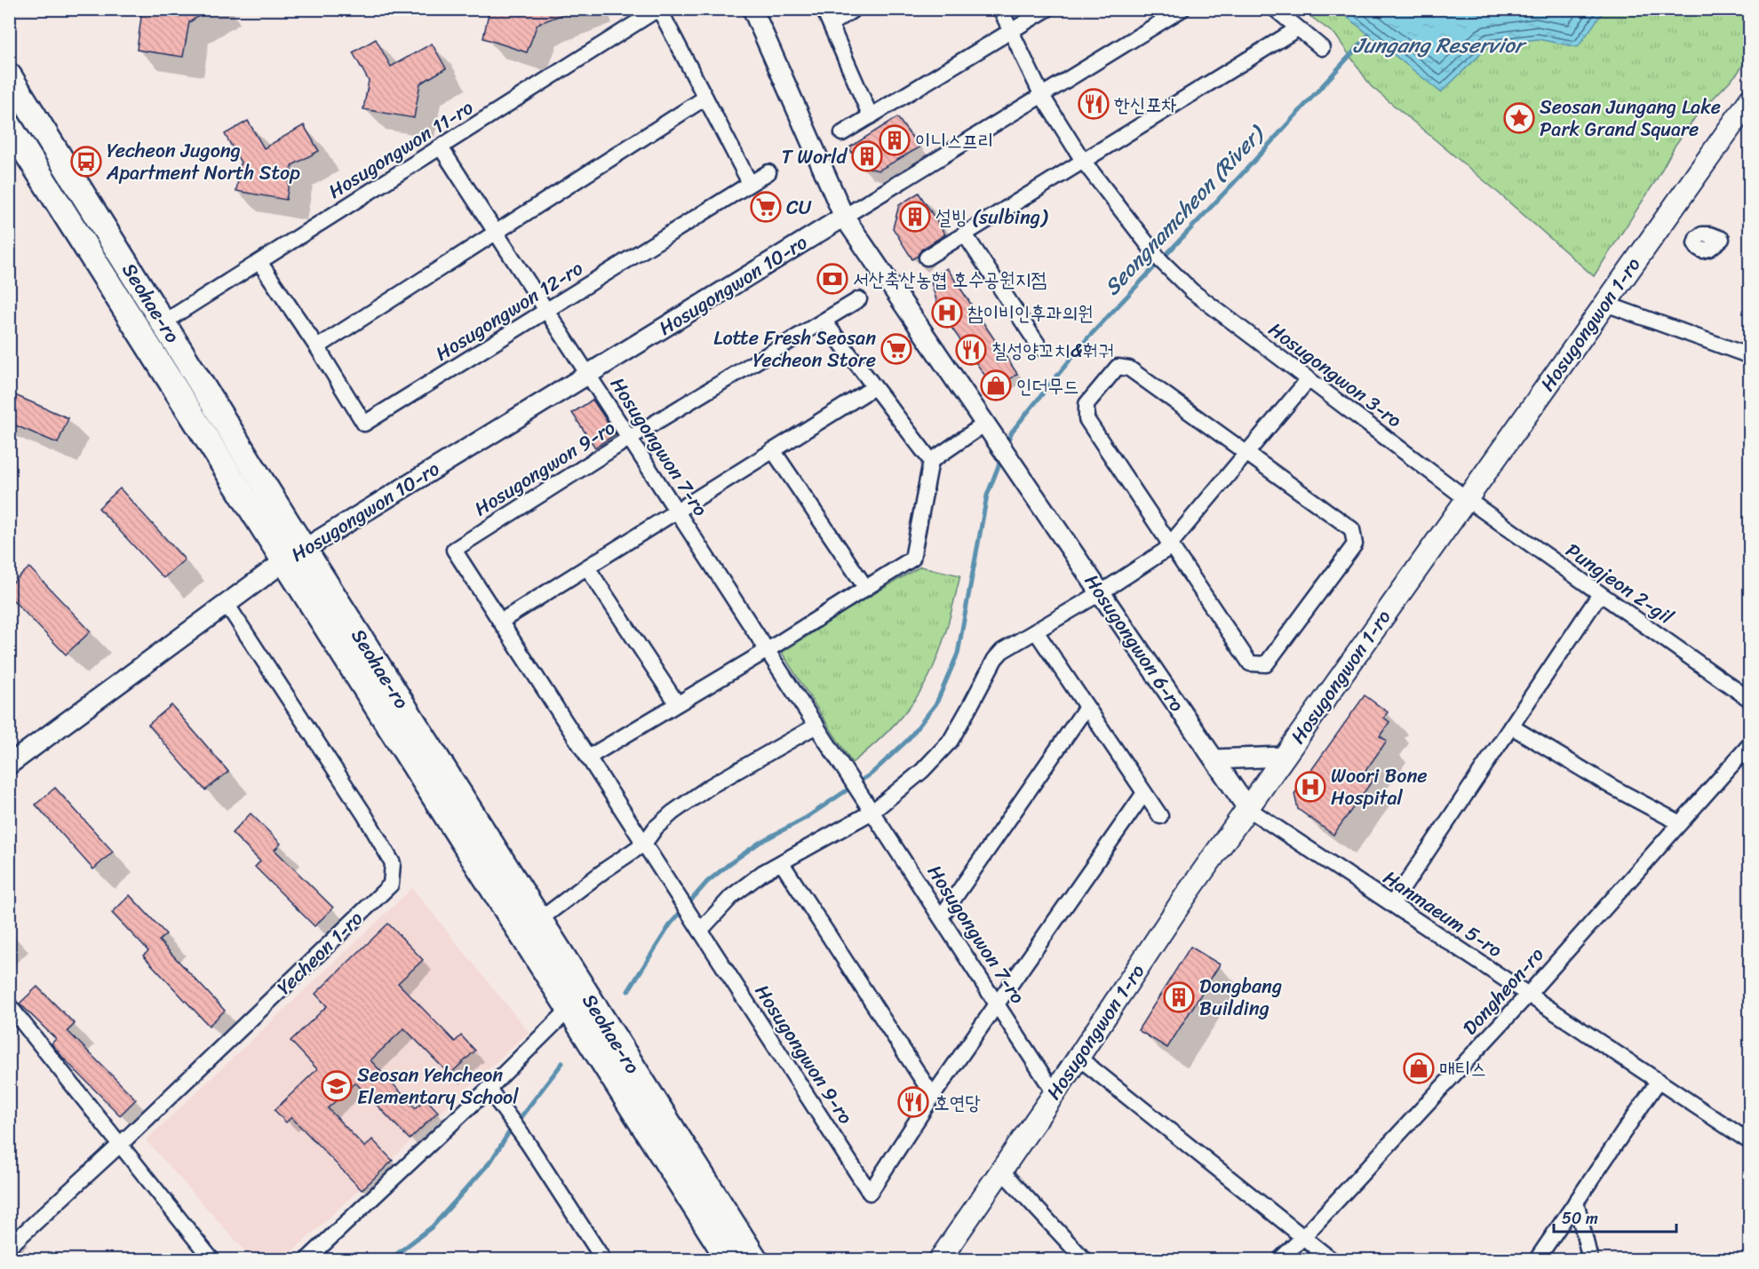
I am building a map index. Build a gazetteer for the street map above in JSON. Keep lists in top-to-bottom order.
{
  "streets": {
    "main road": ["Seohae-ro", "Hosugongwon 1-ro"],
    "street": [
      "Hosugongwon 11-ro",
      "Hosugongwon 10-ro",
      "Hosugongwon 12-ro",
      "Hosugongwon 3-ro",
      "Hosugongwon 7-ro",
      "Hosugongwon 9-ro",
      "Pungjeon 2-gil",
      "Hosugongwon 6-ro",
      "Hanmaeum 5-ro",
      "Yecheon 1-ro",
      "Dongheon-ro"
    ]
  },
  "crossings": [
    ["Hosugongwon 11-ro", "Seohae-ro"],
    ["Hosugongwon 11-ro", "Hosugongwon 12-ro"],
    ["Hosugongwon 11-ro", "Hosugongwon 7-ro"],
    ["Hosugongwon 10-ro", "Seohae-ro"],
    ["Hosugongwon 10-ro", "Hosugongwon 7-ro"],
    ["Hosugongwon 12-ro", "Hosugongwon 7-ro"],
    ["Hosugongwon 1-ro", "Hosugongwon 3-ro"],
    ["Hosugongwon 1-ro", "Hosugongwon 7-ro"],
    ["Hosugongwon 1-ro", "Pungjeon 2-gil"],
    ["Hosugongwon 1-ro", "Hosugongwon 6-ro"],
    ["Hosugongwon 1-ro", "Hanmaeum 5-ro"],
    ["Hosugongwon 3-ro", "Pungjeon 2-gil"],
    ["Hosugongwon 7-ro", "Hosugongwon 9-ro"],
    ["Hosugongwon 6-ro", "Hanmaeum 5-ro"],
    ["Hanmaeum 5-ro", "Dongheon-ro"]
  ],
  "water": ["Jungang Reservior", "Seongnamcheon (River)"],
  "places": {
    "restaurant": ["한신포차", "칠성양꼬치&훠궈", "호연당"],
    "place": ["Seosan Jungang Lake Park Grand Square"],
    "building": [
      "이니스프리",
      "T World",
      "설빙 (sulbing)",
      "Dongbang Building"
    ],
    "bus stop": ["Yecheon Jugong Apartment North Stop"],
    "supermarket": ["CU", "Lotte Fresh Seosan Yecheon Store"],
    "bank": ["서산축산농협 호수공원지점"],
    "hospital": ["참이비인후과의원", "Woori Bone Hospital"],
    "shop": ["인더무드", "매티스"],
    "school or university": ["Seosan Yehcheon Elementary School"]
  },
  "scale_bar": "50 m"
}
